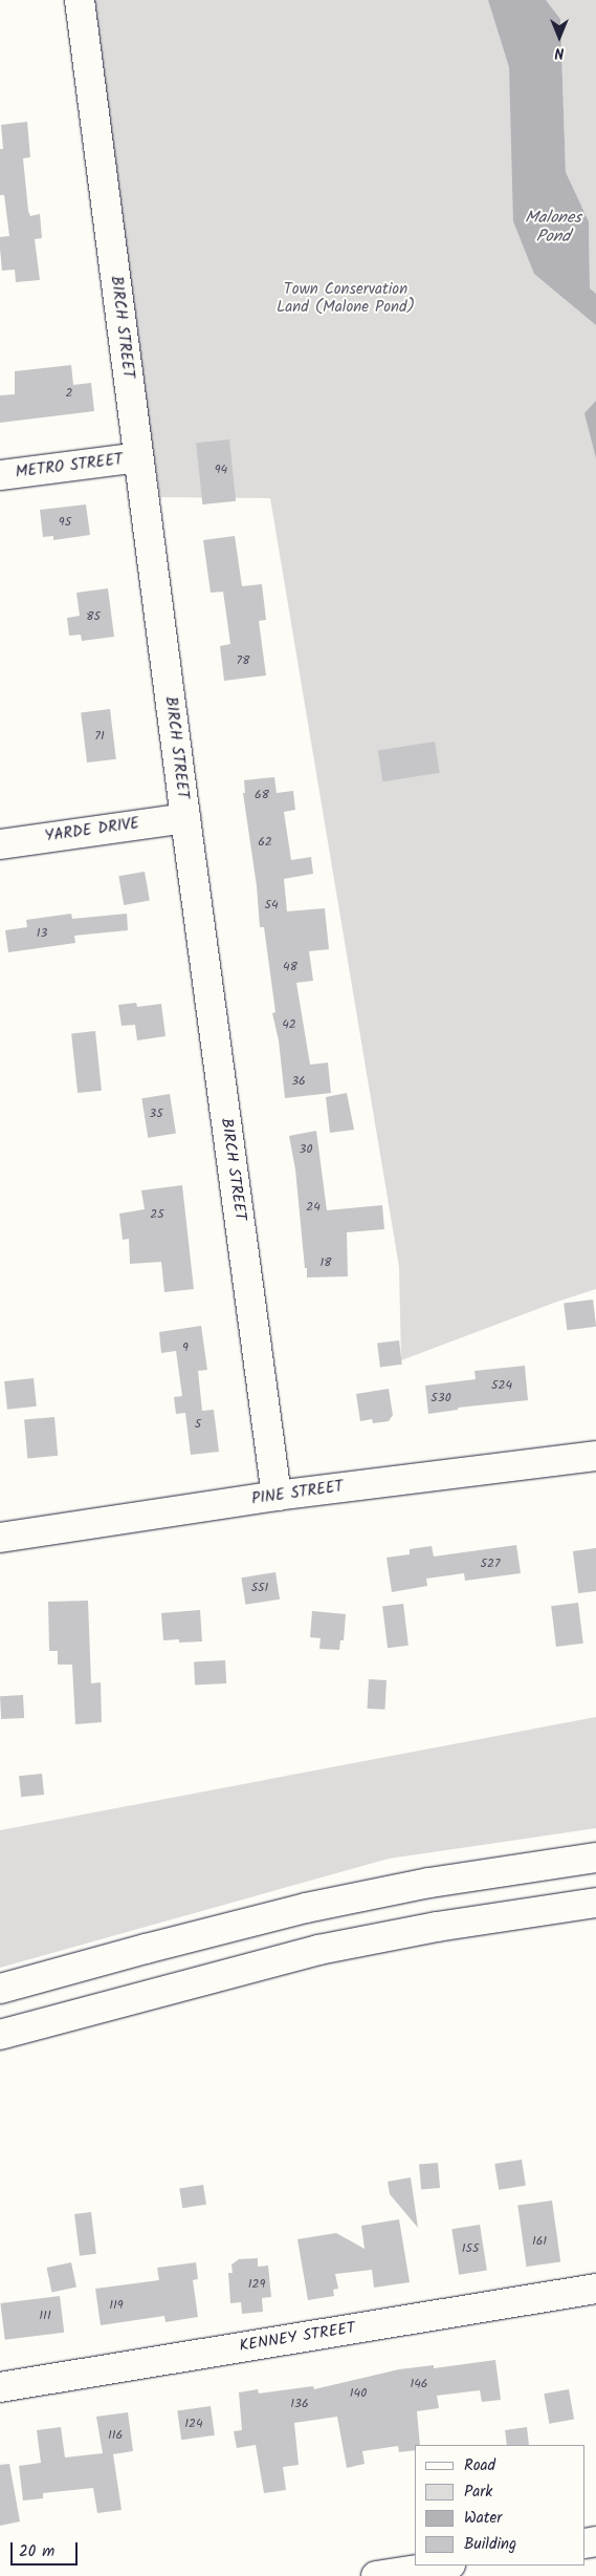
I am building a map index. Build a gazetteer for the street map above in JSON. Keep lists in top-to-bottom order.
{
  "streets": {
    "main road": [
      "BIRCH STREET",
      "METRO STREET",
      "YARDE DRIVE",
      "PINE STREET",
      "KENNEY STREET"
    ]
  },
  "crossings": [
    ["BIRCH STREET", "METRO STREET"],
    ["BIRCH STREET", "YARDE DRIVE"],
    ["BIRCH STREET", "PINE STREET"]
  ],
  "water": ["Malones Pond"],
  "parks": ["Town Conservation Land (Malone Pond)"],
  "house_numbers": [
    "2",
    "94",
    "95",
    "85",
    "78",
    "71",
    "68",
    "62",
    "54",
    "13",
    "48",
    "42",
    "36",
    "35",
    "30",
    "24",
    "25",
    "18",
    "9",
    "524",
    "530",
    "5",
    "527",
    "551",
    "161",
    "155",
    "129",
    "119",
    "111",
    "146",
    "140",
    "136",
    "124",
    "116"
  ],
  "legend": [
    "Road",
    "Park",
    "Water",
    "Building"
  ],
  "scale_bar": "20 m",
  "north": "bottom"
}
